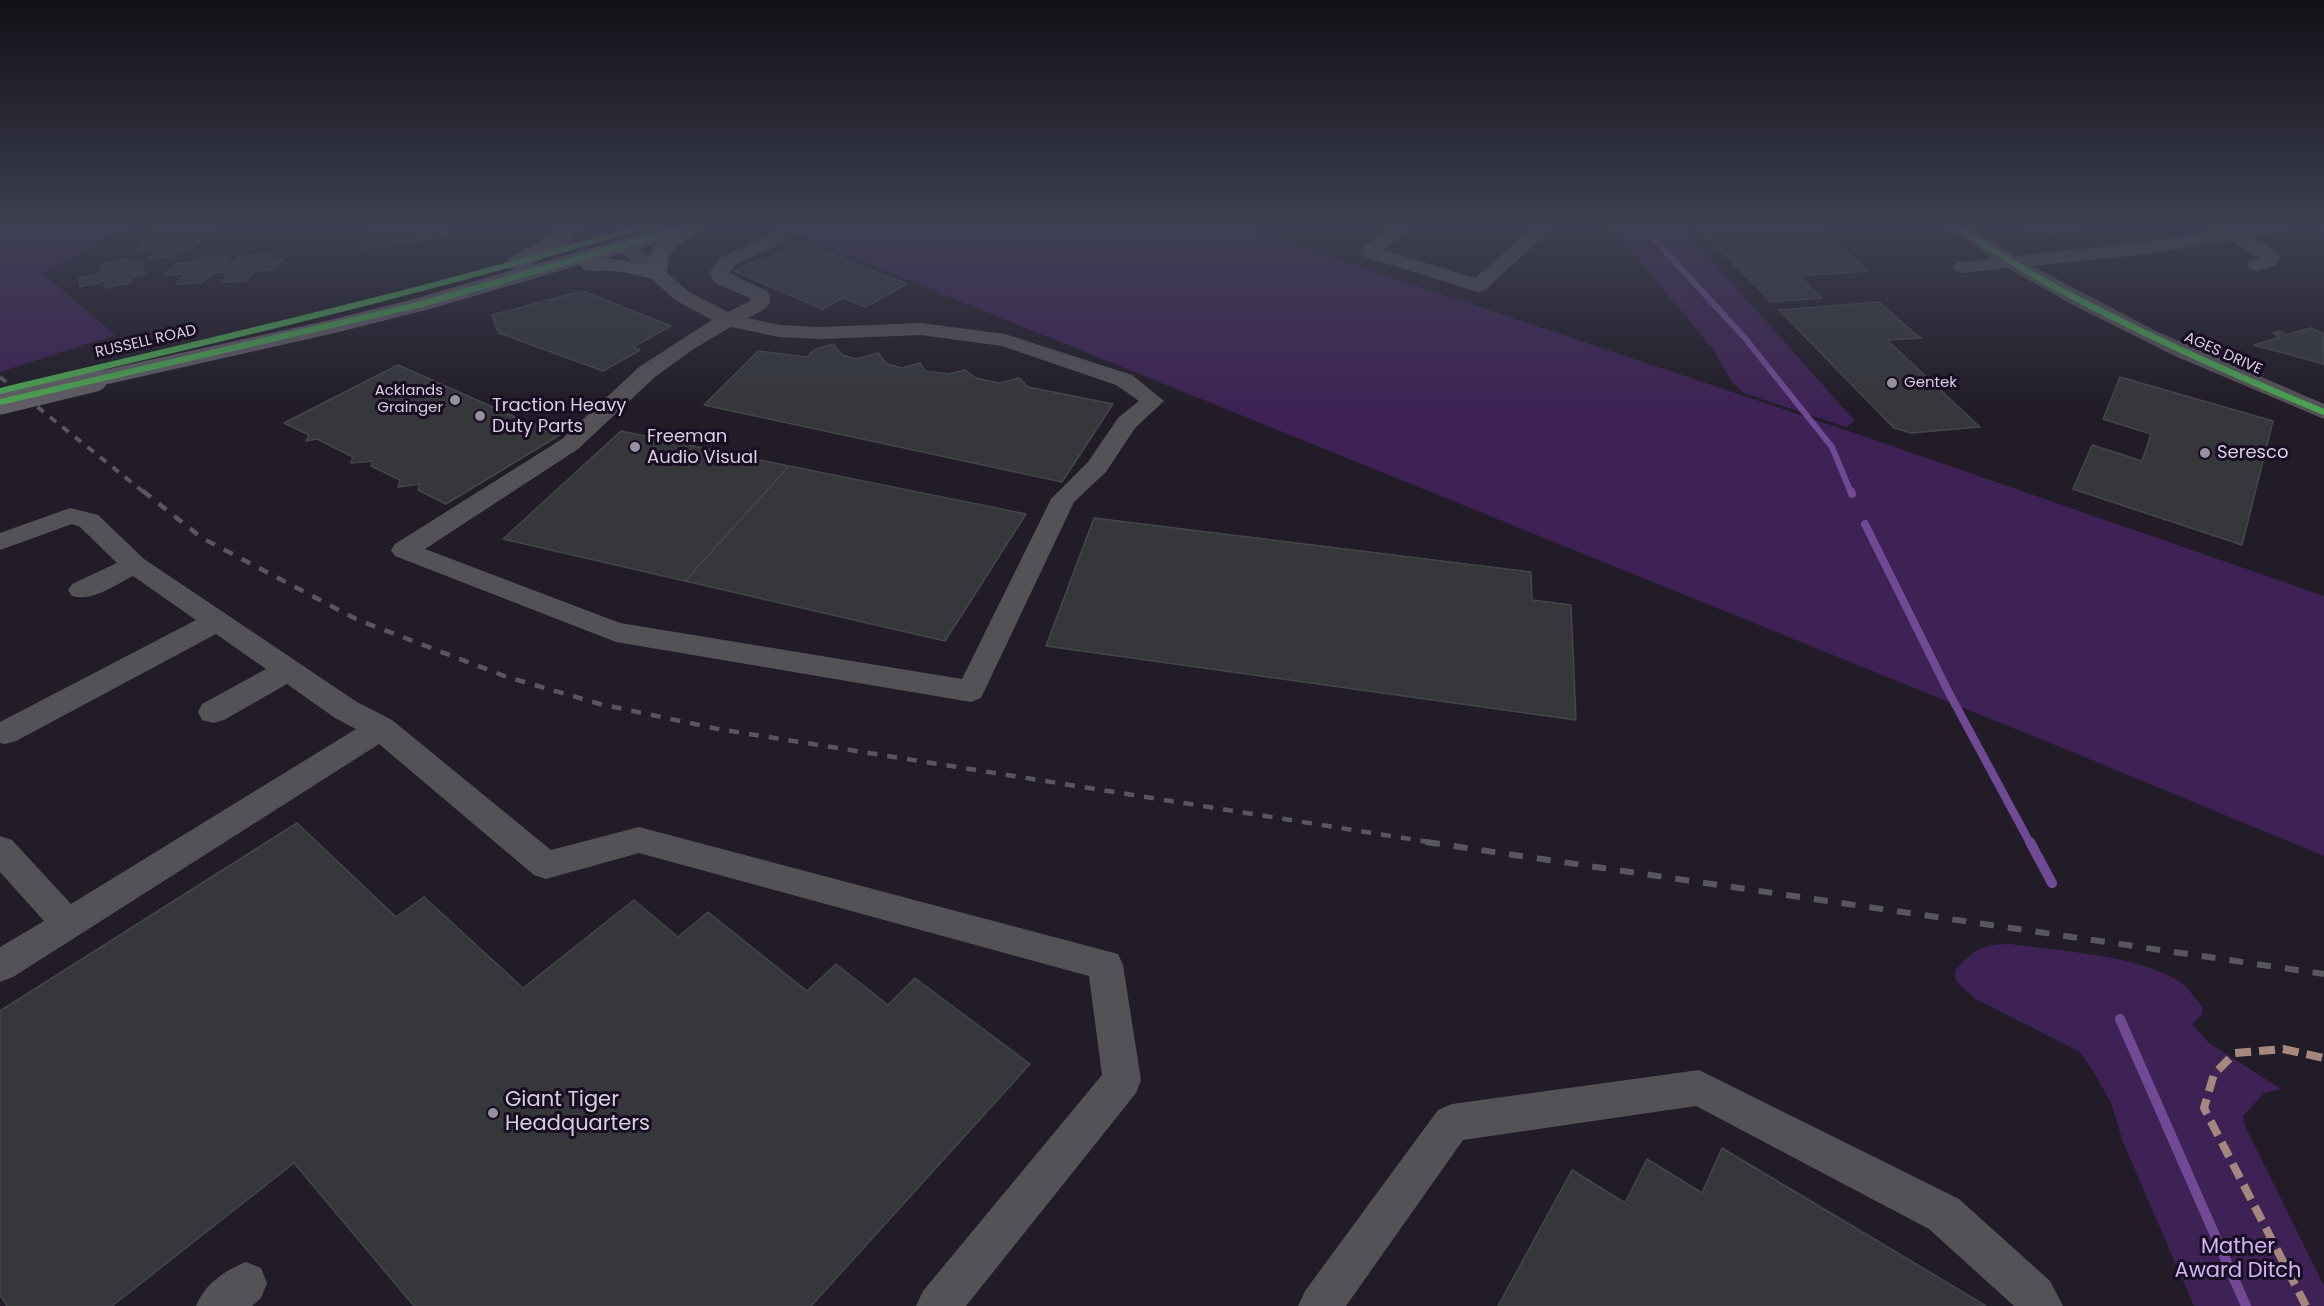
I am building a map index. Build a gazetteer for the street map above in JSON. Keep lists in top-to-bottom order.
{
  "streets": {
    "main road": ["RUSSELL ROAD"],
    "street": ["AGES DRIVE"]
  },
  "parks": ["Mather Award Ditch"],
  "places": [
    "Gentek",
    "Acklands Grainger",
    "Traction Heavy Duty Parts",
    "Freeman Audio Visual",
    "Seresco",
    "Giant Tiger Headquarters"
  ]
}
